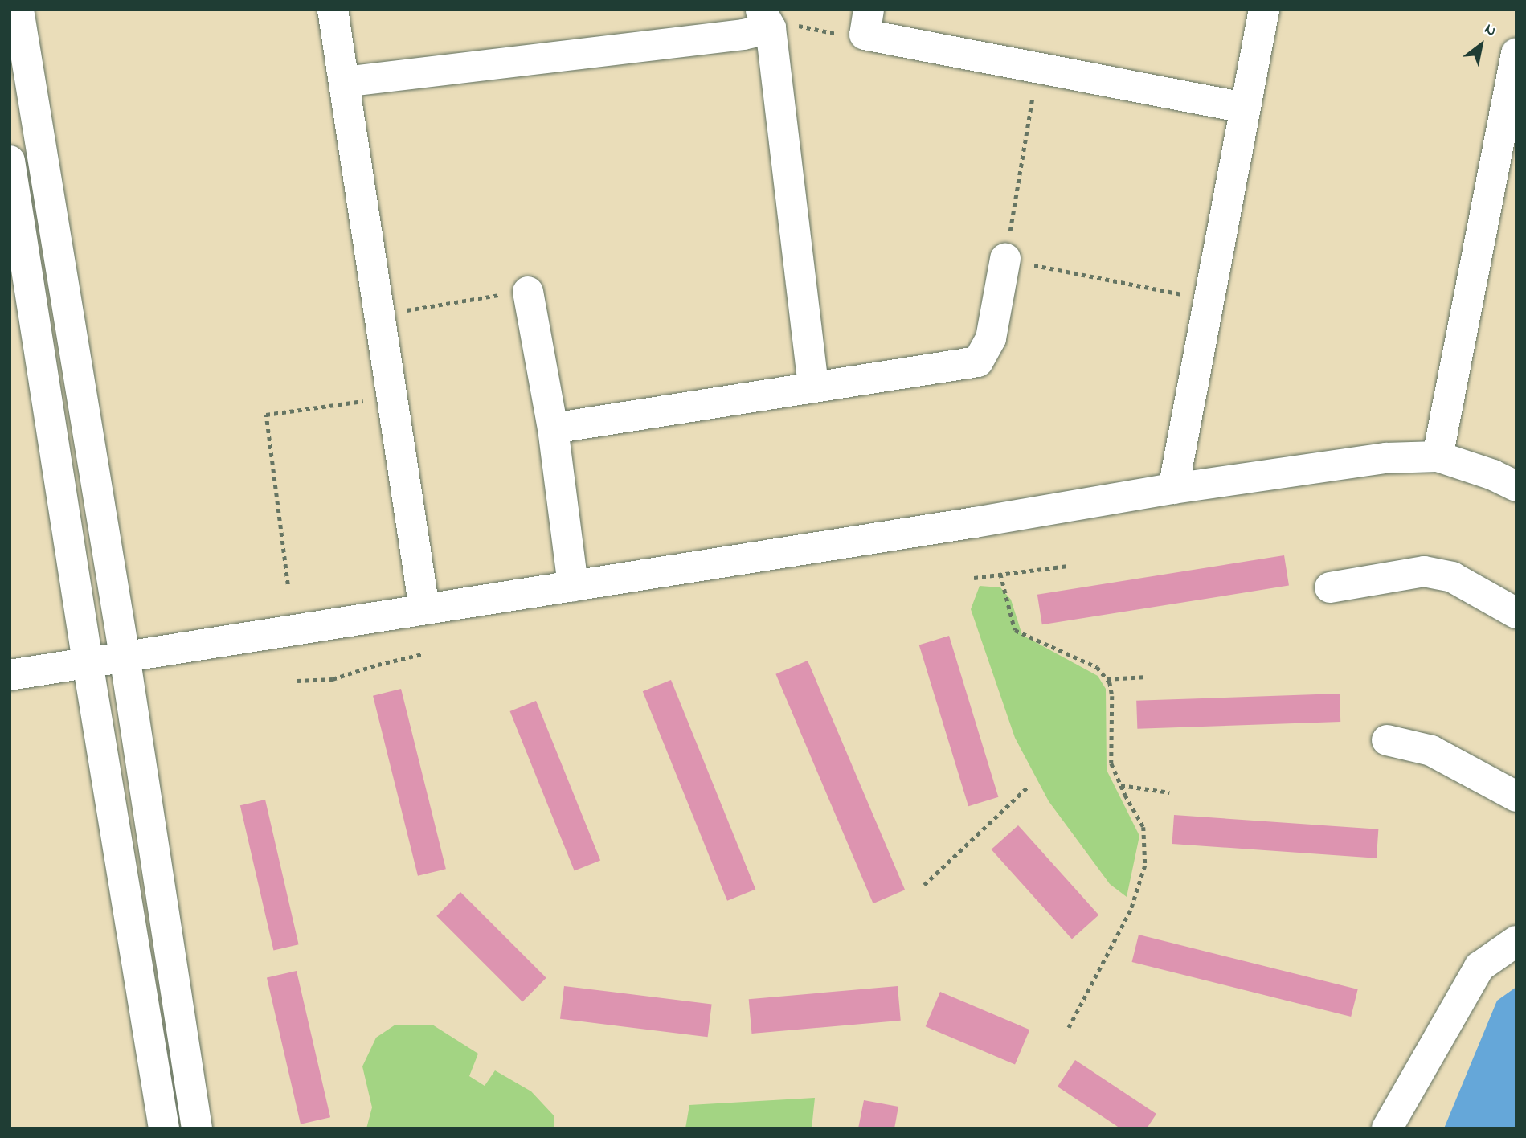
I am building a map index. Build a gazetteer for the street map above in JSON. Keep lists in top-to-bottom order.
{
  "north": "top right"
}
